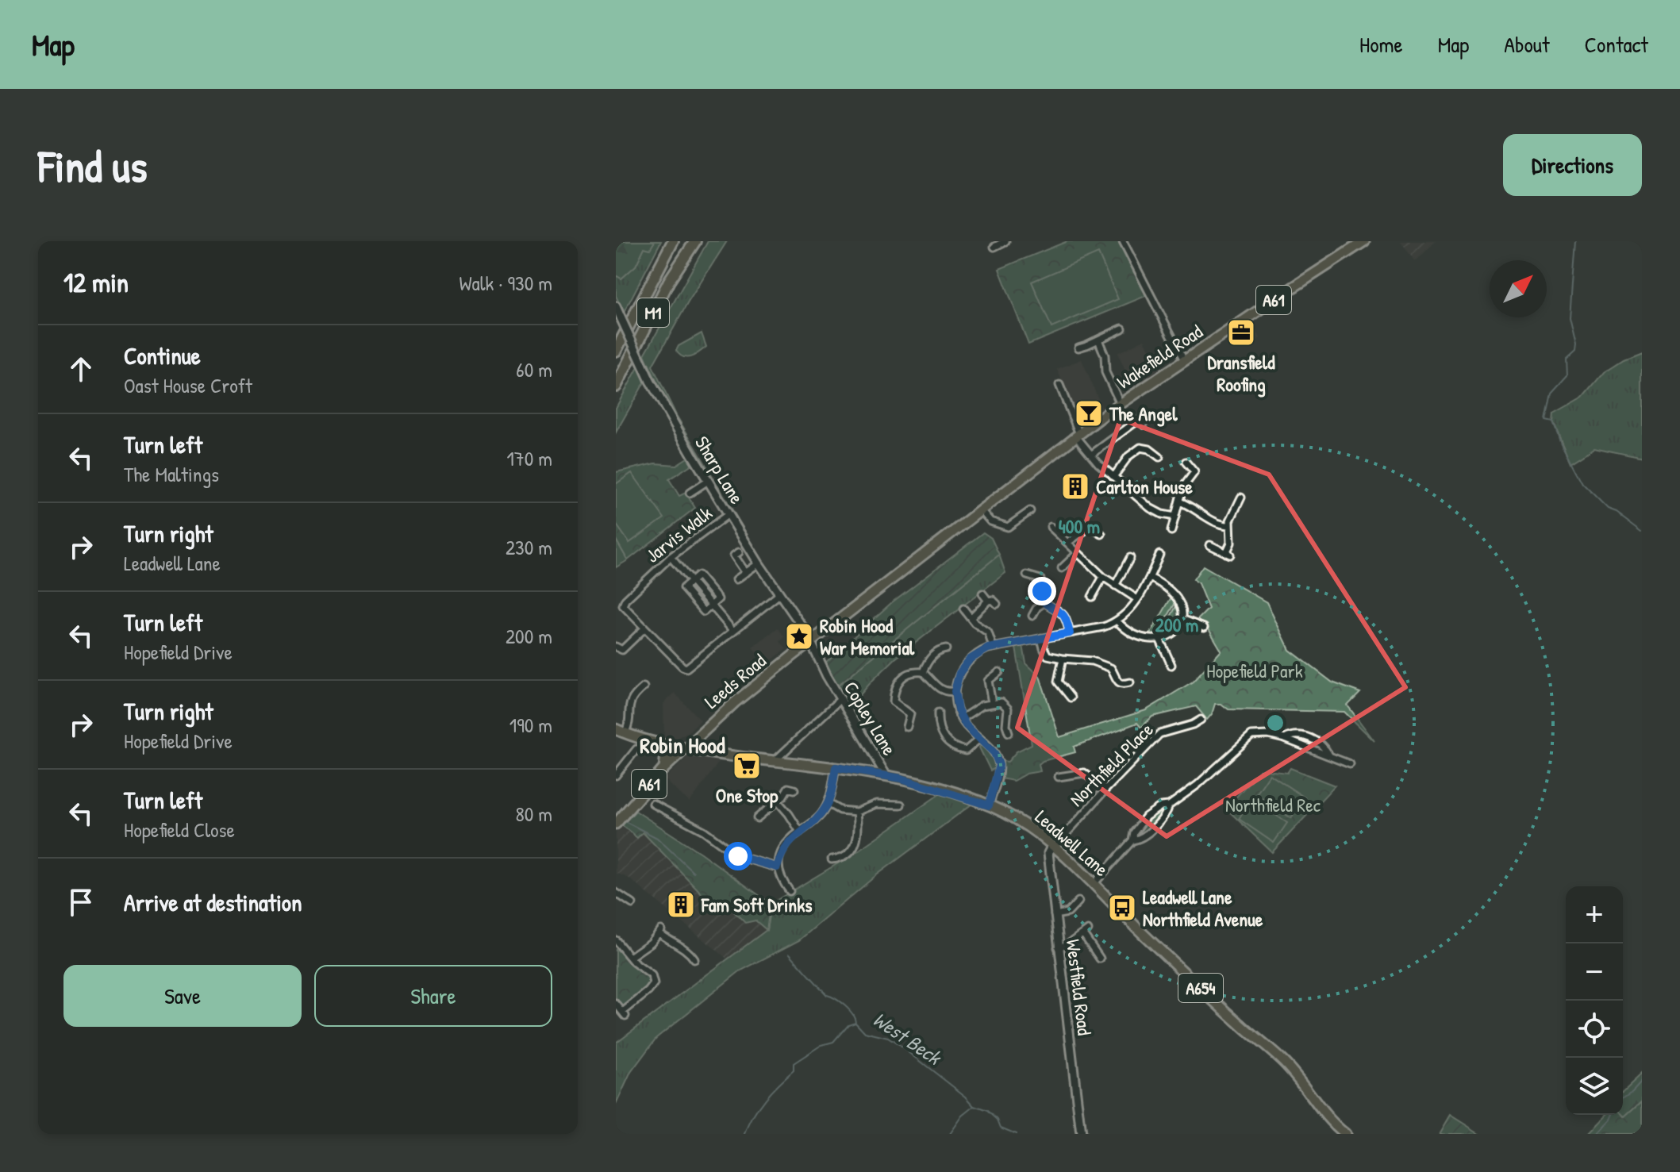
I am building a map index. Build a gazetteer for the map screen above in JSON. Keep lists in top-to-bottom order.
{
  "streets": {
    "highway": ["M1"],
    "main road": [
      "A61",
      "Wakefield Road",
      "Leeds Road",
      "Leadwell Lane",
      "A654"
    ],
    "street": [
      "Sharp Lane",
      "Jarvis Walk",
      "Copley Lane",
      "Northfield Place",
      "Westfield Road"
    ]
  },
  "crossings": [
    ["Wakefield Road", "Leeds Road"],
    ["Sharp Lane", "Jarvis Walk"],
    ["Sharp Lane", "Leeds Road"],
    ["Sharp Lane", "Copley Lane"],
    ["Leeds Road", "Copley Lane"],
    ["Leeds Road", "Leadwell Lane"],
    ["Leeds Road", "A654"],
    ["Copley Lane", "Leadwell Lane"],
    ["Northfield Place", "Leadwell Lane"],
    ["Northfield Place", "Westfield Road"],
    ["Leadwell Lane", "Westfield Road"],
    ["Leadwell Lane", "A654"]
  ],
  "districts": ["Robin Hood"],
  "water": ["West Beck"],
  "parks": ["Hopefield Park", "Northfield Rec"],
  "places": {
    "office": ["Dransfield Roofing"],
    "bar": ["The Angel"],
    "building": ["Carlton House", "Fam Soft Drinks"],
    "place": ["Robin Hood War Memorial"],
    "supermarket": ["One Stop"],
    "bus stop": ["Leadwell Lane Northfield Avenue"]
  },
  "north": "top right",
  "page": {
    "header": "Map",
    "nav": [
      "Home",
      "Map",
      "About",
      "Contact"
    ],
    "buttons": [
      "Directions",
      ["Save", "Share"]
    ],
    "title": "Find us",
    "heading": ["12 min", "Walk · 930 m"],
    "list": [
      ["Continue", "Oast House Croft", "60 m"],
      ["Turn left", "The Maltings", "170 m"],
      ["Turn right", "Leadwell Lane", "230 m"],
      ["Turn left", "Hopefield Drive", "200 m"],
      ["Turn right", "Hopefield Drive", "190 m"],
      ["Turn left", "Hopefield Close", "80 m"],
      "Arrive at destination"
    ],
    "map_buttons": ["+", "−"]
  },
  "rings": ["400 m", "200 m"]
}
